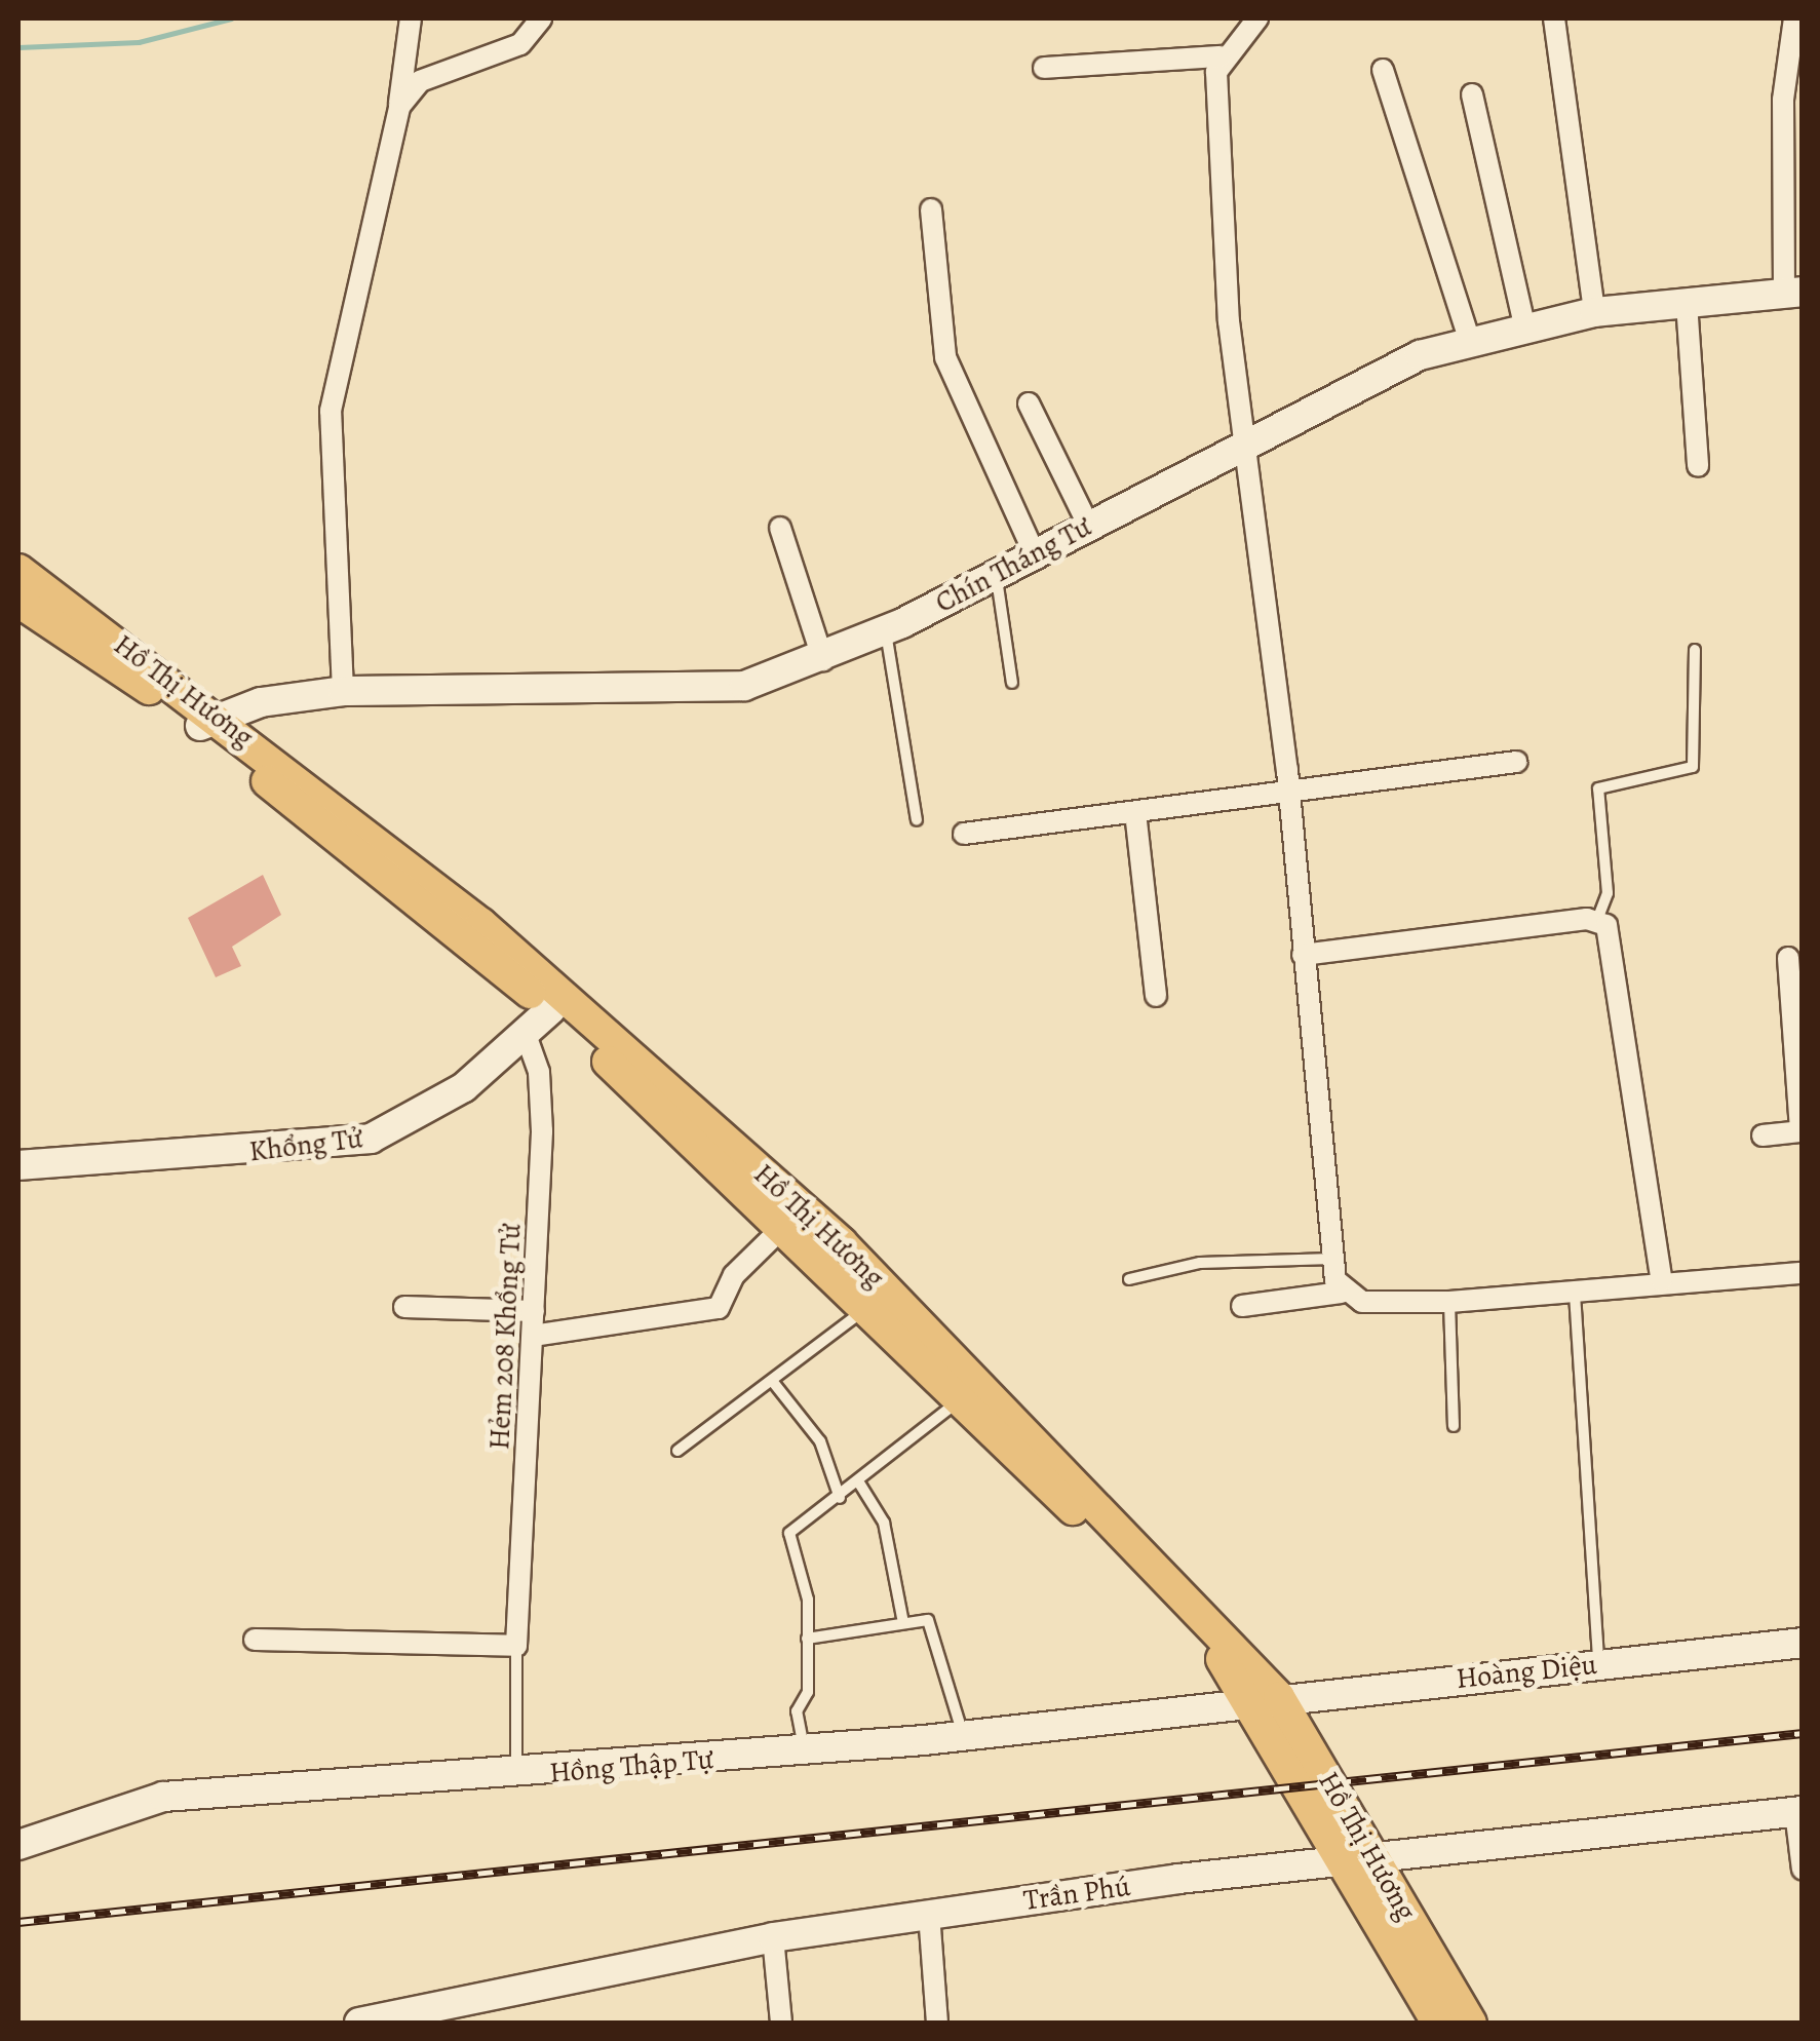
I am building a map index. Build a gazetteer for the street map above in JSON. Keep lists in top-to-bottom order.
{
  "streets": {
    "main road": ["Hồ Thị Hương"],
    "street": [
      "Chín Tháng Tư",
      "Khổng Tử",
      "Hẻm 208 Khổng Tử",
      "Hoàng Diệu",
      "Hồng Thập Tự",
      "Trần Phú"
    ]
  },
  "crossings": [
    ["Chín Tháng Tư", "Hồ Thị Hương"],
    ["Hồ Thị Hương", "Khổng Tử"],
    ["Hồ Thị Hương", "Hoàng Diệu"],
    ["Hồ Thị Hương", "Hồng Thập Tự"],
    ["Hồ Thị Hương", "Trần Phú"],
    ["Khổng Tử", "Hẻm 208 Khổng Tử"],
    ["Hẻm 208 Khổng Tử", "Hồng Thập Tự"],
    ["Hoàng Diệu", "Hồng Thập Tự"]
  ]
}
